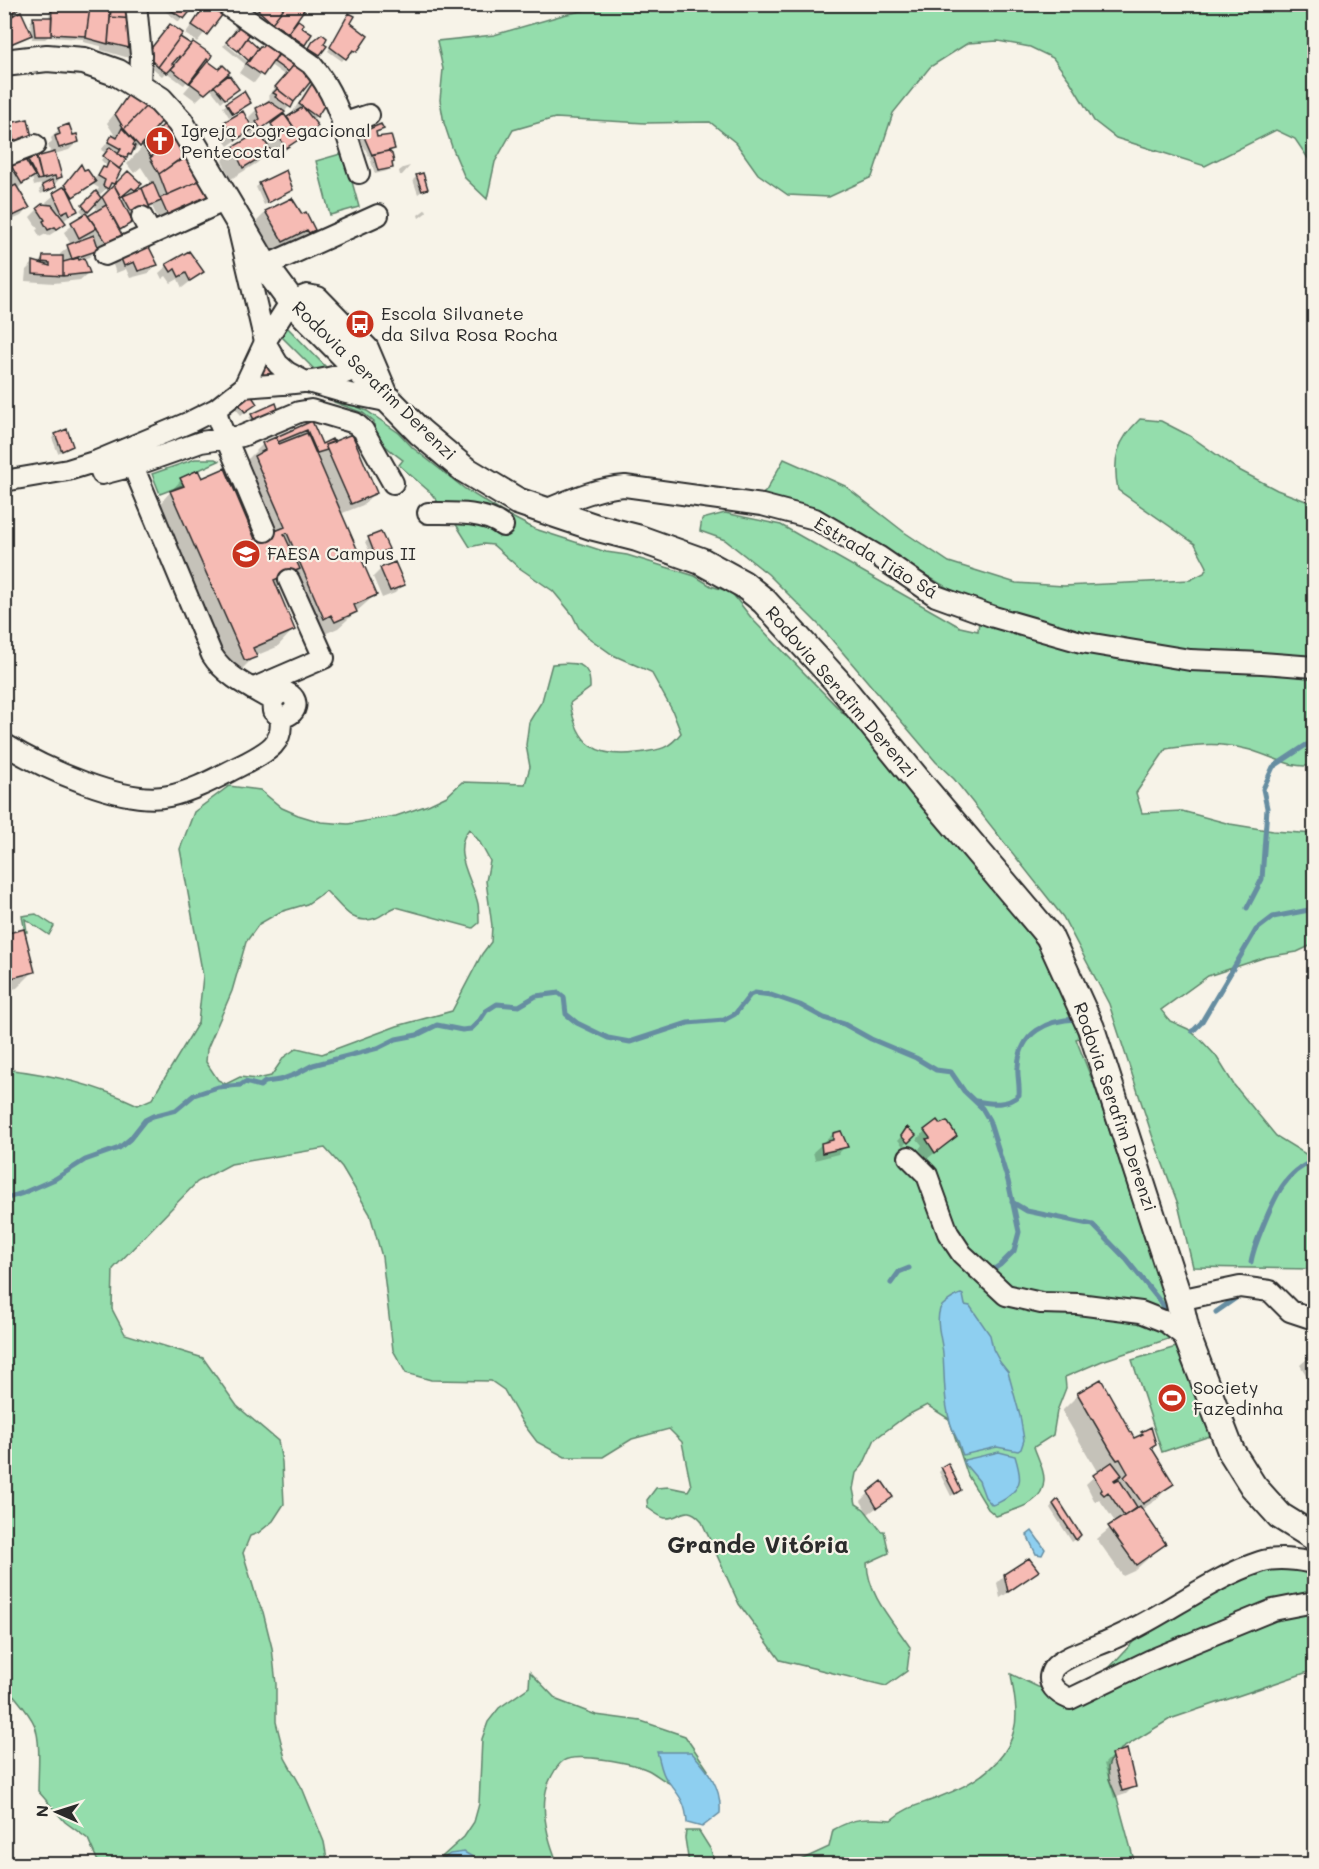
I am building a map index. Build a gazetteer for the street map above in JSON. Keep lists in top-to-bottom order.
{
  "streets": {
    "main road": ["Rodovia Serafim Derenzi"],
    "street": ["Estrada Tião Sá"]
  },
  "crossings": [
    ["Rodovia Serafim Derenzi", "Estrada Tião Sá"]
  ],
  "districts": ["Grande Vitória"],
  "places": {
    "church": ["Igreja Cogregacional Pentecostal"],
    "bus stop": ["Escola Silvanete da Silva Rosa Rocha"],
    "school or university": ["FAESA Campus II"],
    "sports": ["Society Fazedinha"]
  },
  "north": "left"
}
